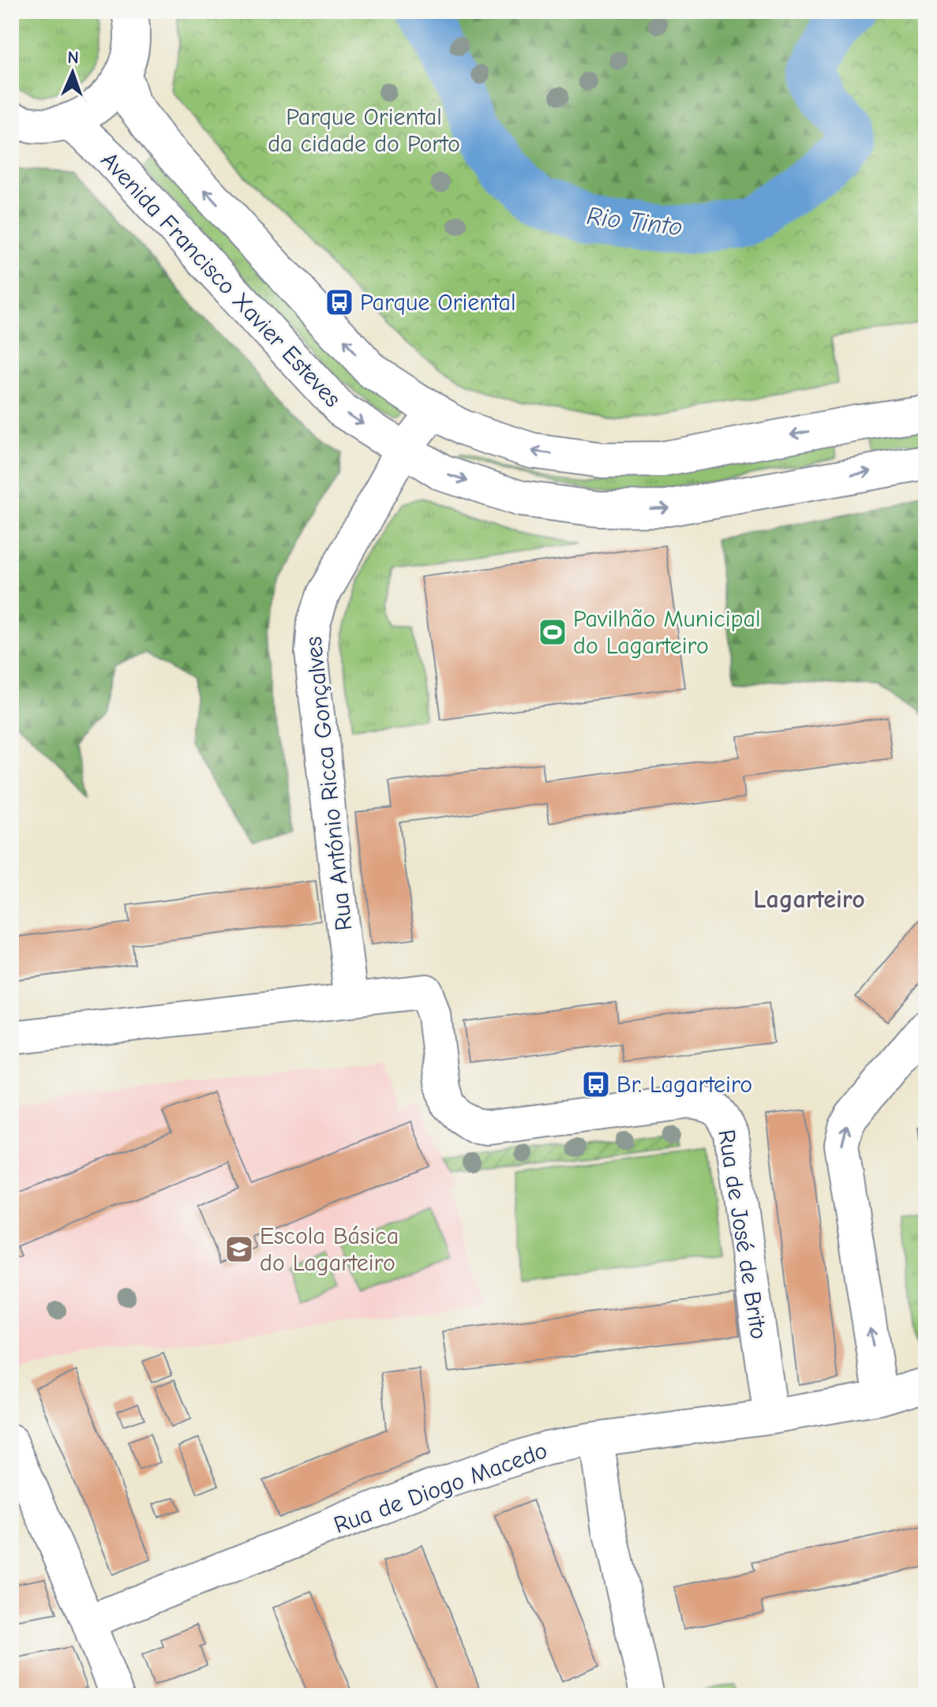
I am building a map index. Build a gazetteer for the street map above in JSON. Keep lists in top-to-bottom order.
{
  "streets": {
    "main road": ["Avenida Francisco Xavier Esteves"],
    "street": ["Rua António Ricca Gonçalves", "Rua de José de Brito", "Rua de Diogo Macedo"]
  },
  "crossings": [
    ["Avenida Francisco Xavier Esteves", "Rua António Ricca Gonçalves"],
    ["Rua António Ricca Gonçalves", "Rua de José de Brito"],
    ["Rua de José de Brito", "Rua de Diogo Macedo"]
  ],
  "districts": ["Lagarteiro"],
  "water": ["Rio Tinto"],
  "parks": ["Parque Oriental da cidade do Porto"],
  "places": {
    "bus stop": ["Parque Oriental", "Br. Lagarteiro"],
    "sports": ["Pavilhão Municipal do Lagarteiro"],
    "school or university": ["Escola Básica do Lagarteiro"]
  },
  "north": "top"
}
